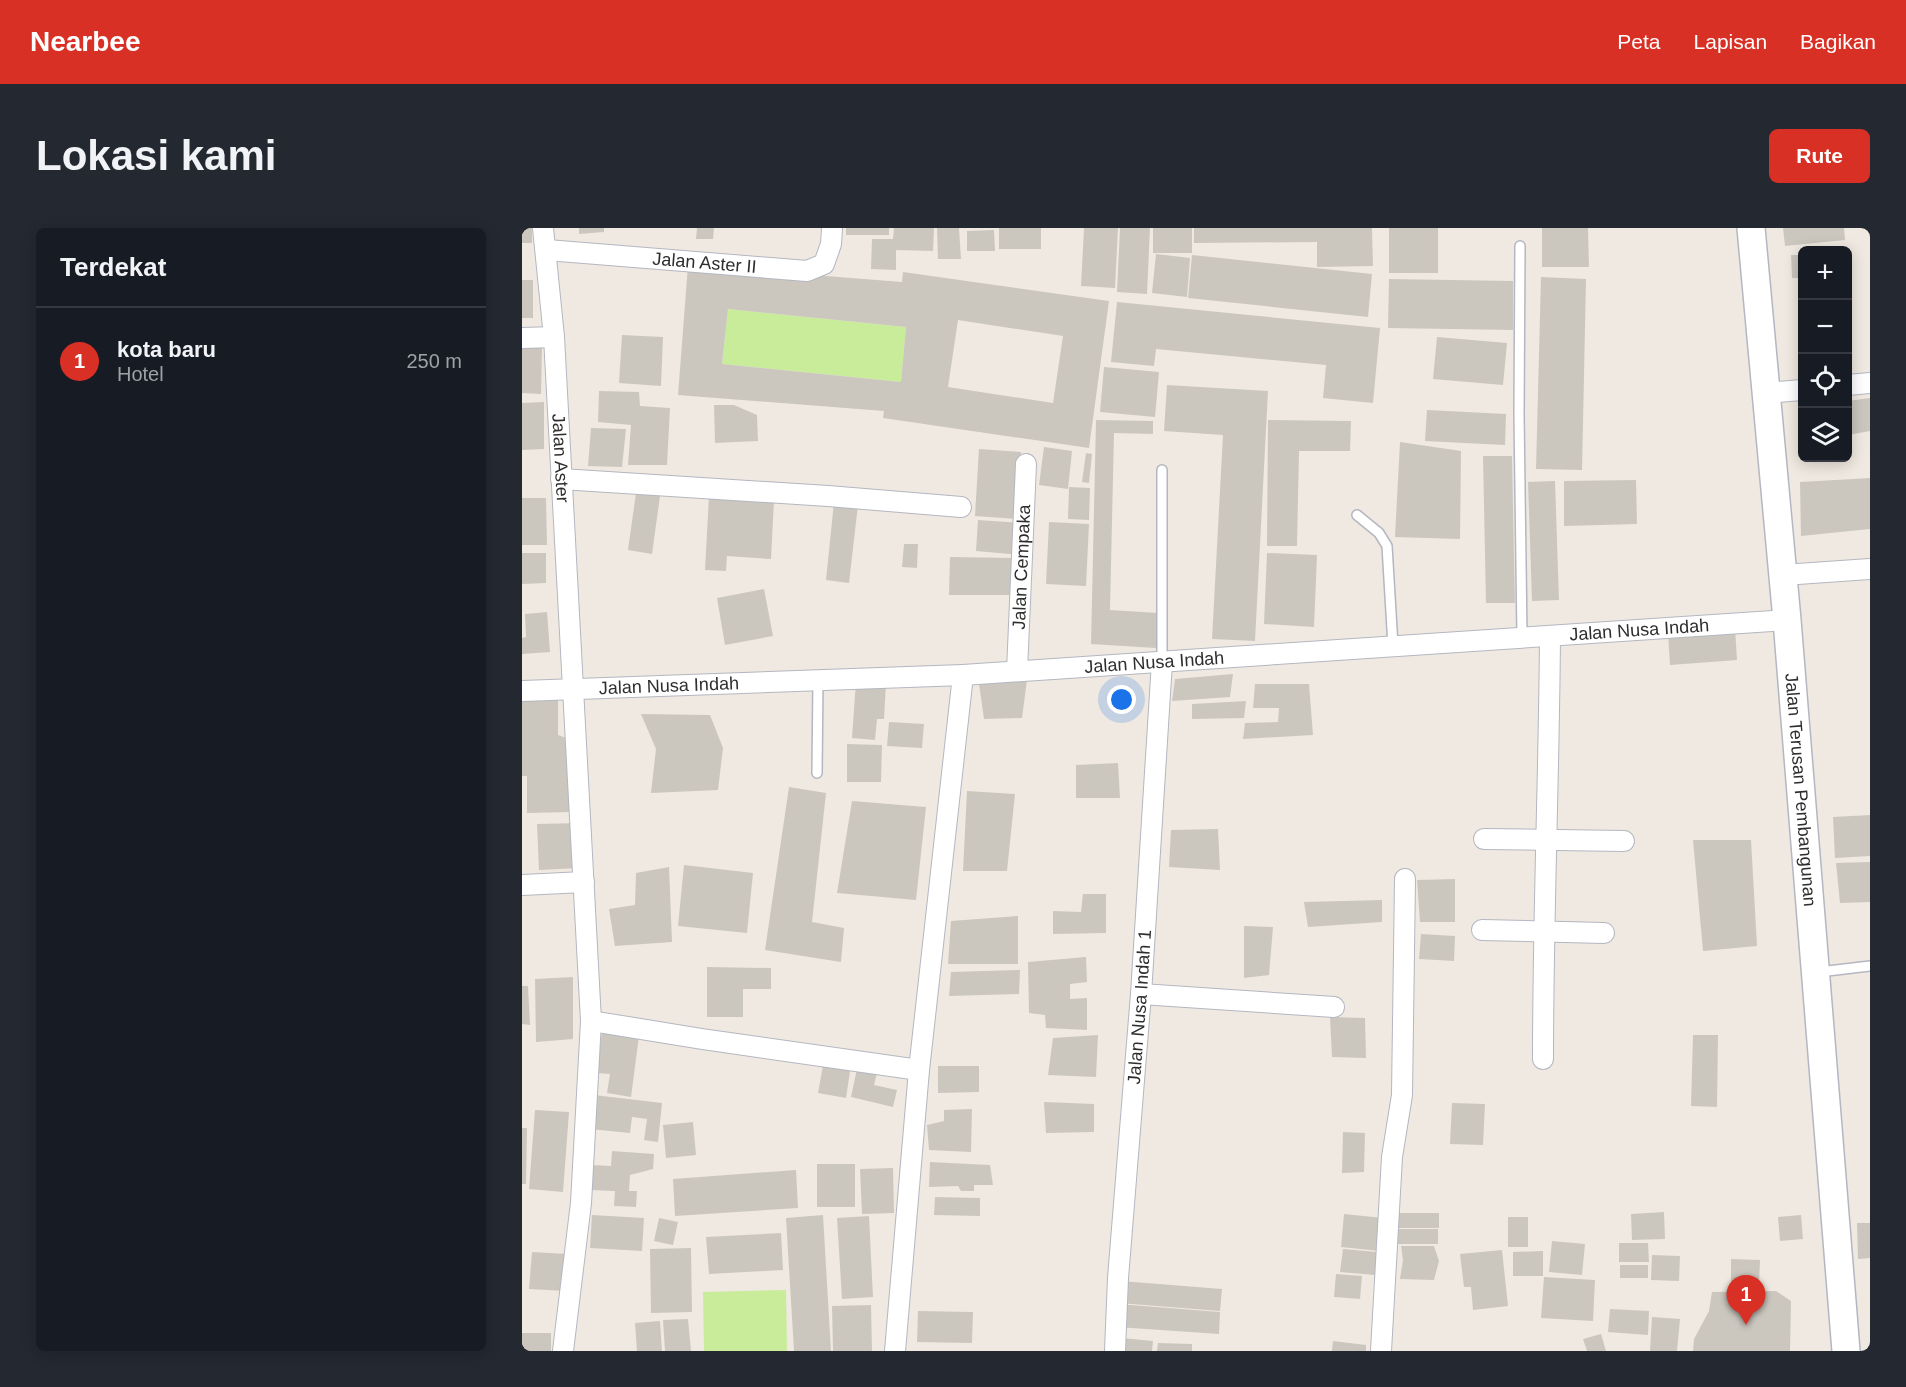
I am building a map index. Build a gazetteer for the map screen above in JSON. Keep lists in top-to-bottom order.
{
  "streets": {
    "street": [
      "Jalan Aster II",
      "Jalan Aster",
      "Jalan Cempaka",
      "Jalan Nusa Indah",
      "Jalan Terusan Pembangunan",
      "Jalan Nusa Indah 1"
    ]
  },
  "crossings": [
    ["Jalan Aster II", "Jalan Aster"],
    ["Jalan Aster", "Jalan Nusa Indah"],
    ["Jalan Cempaka", "Jalan Nusa Indah"],
    ["Jalan Nusa Indah", "Jalan Terusan Pembangunan"],
    ["Jalan Nusa Indah", "Jalan Nusa Indah 1"]
  ],
  "page": {
    "header": "Nearbee",
    "nav": ["Peta", "Lapisan", "Bagikan"],
    "buttons": "Rute",
    "title": "Lokasi kami",
    "heading": "Terdekat",
    "map_buttons": ["+", "−"],
    "list": [
      {
        "mark": "1",
        "name": "kota baru",
        "note": "Hotel",
        "value": "250 m"
      }
    ],
    "pins": "1"
  }
}
